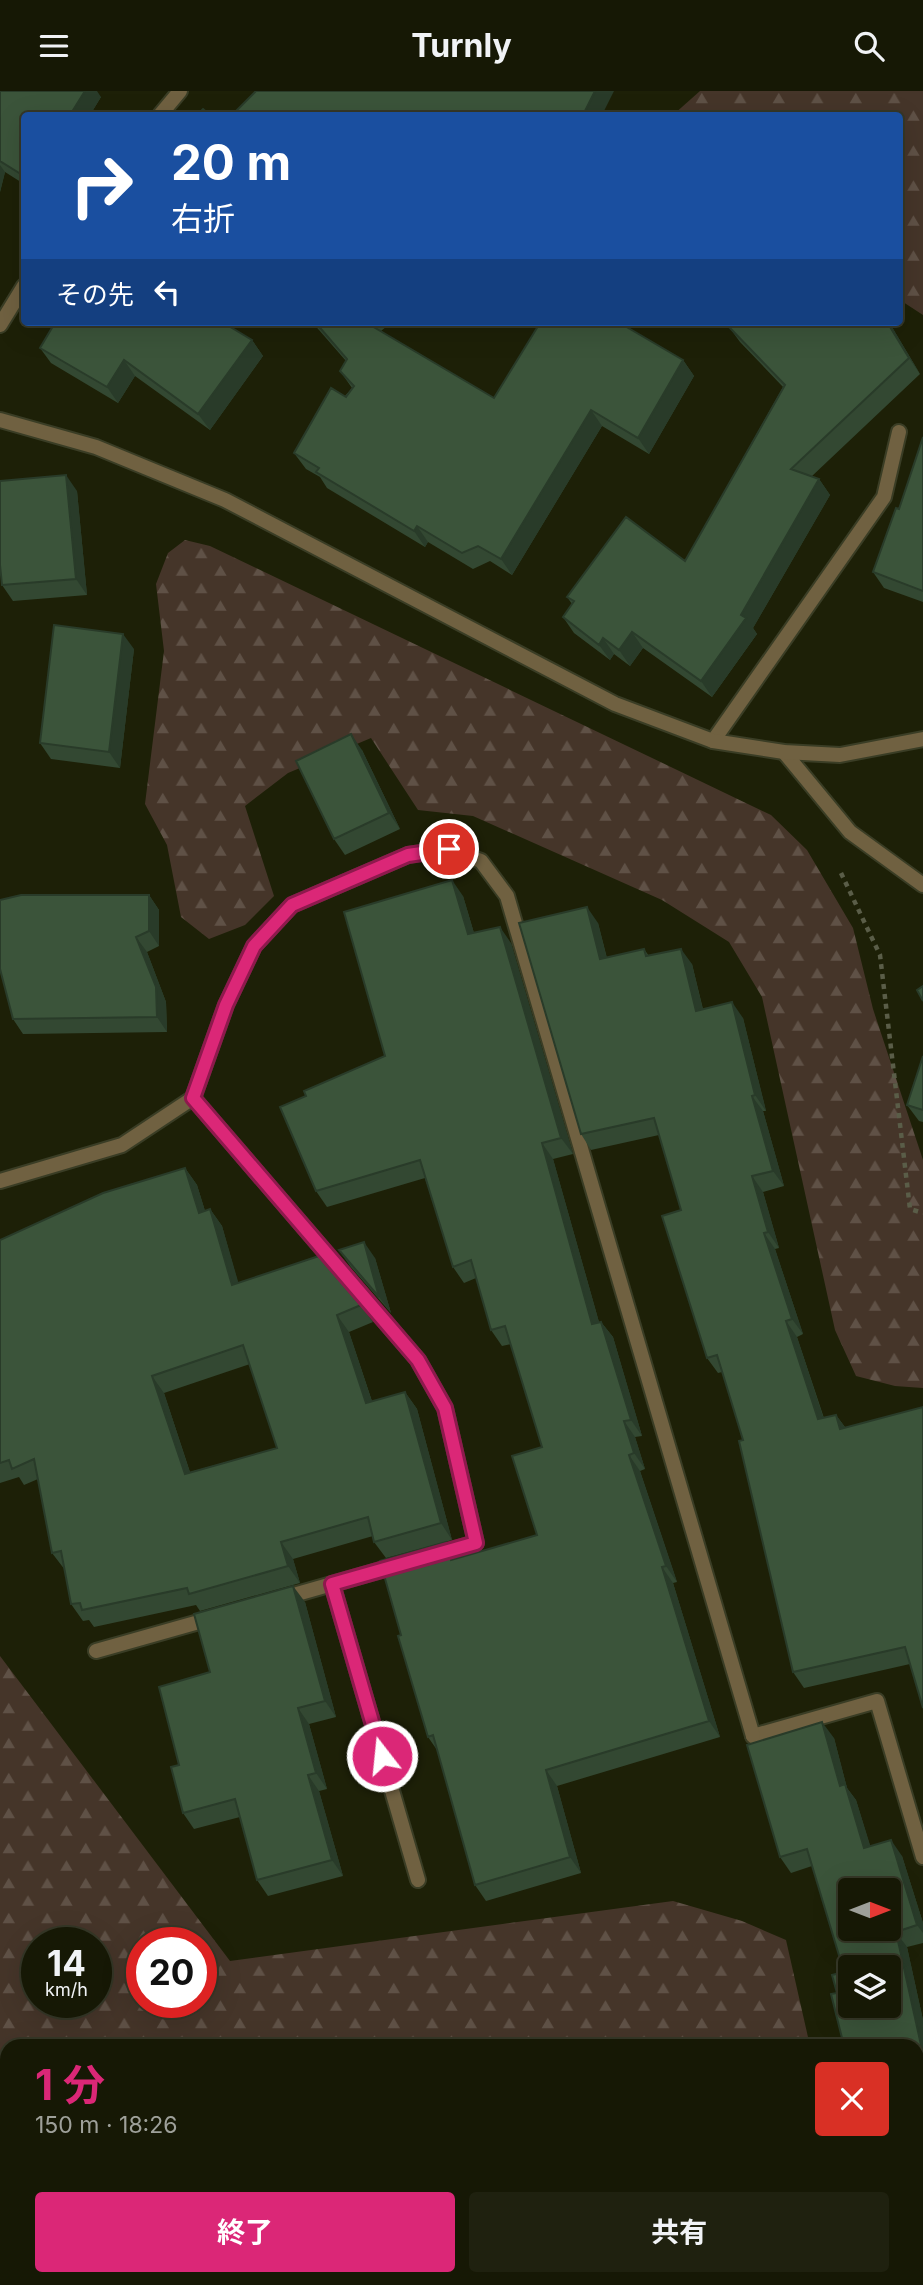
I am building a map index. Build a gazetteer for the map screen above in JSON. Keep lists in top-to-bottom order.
{
  "north": "right",
  "page": {
    "header": "Turnly",
    "turn": ["20 m", "右折"],
    "then": "その先",
    "speed": "14 km/h",
    "limit": "20",
    "heading": ["1 分", "150 m · 18:26"],
    "buttons": ["終了", "共有"]
  }
}
